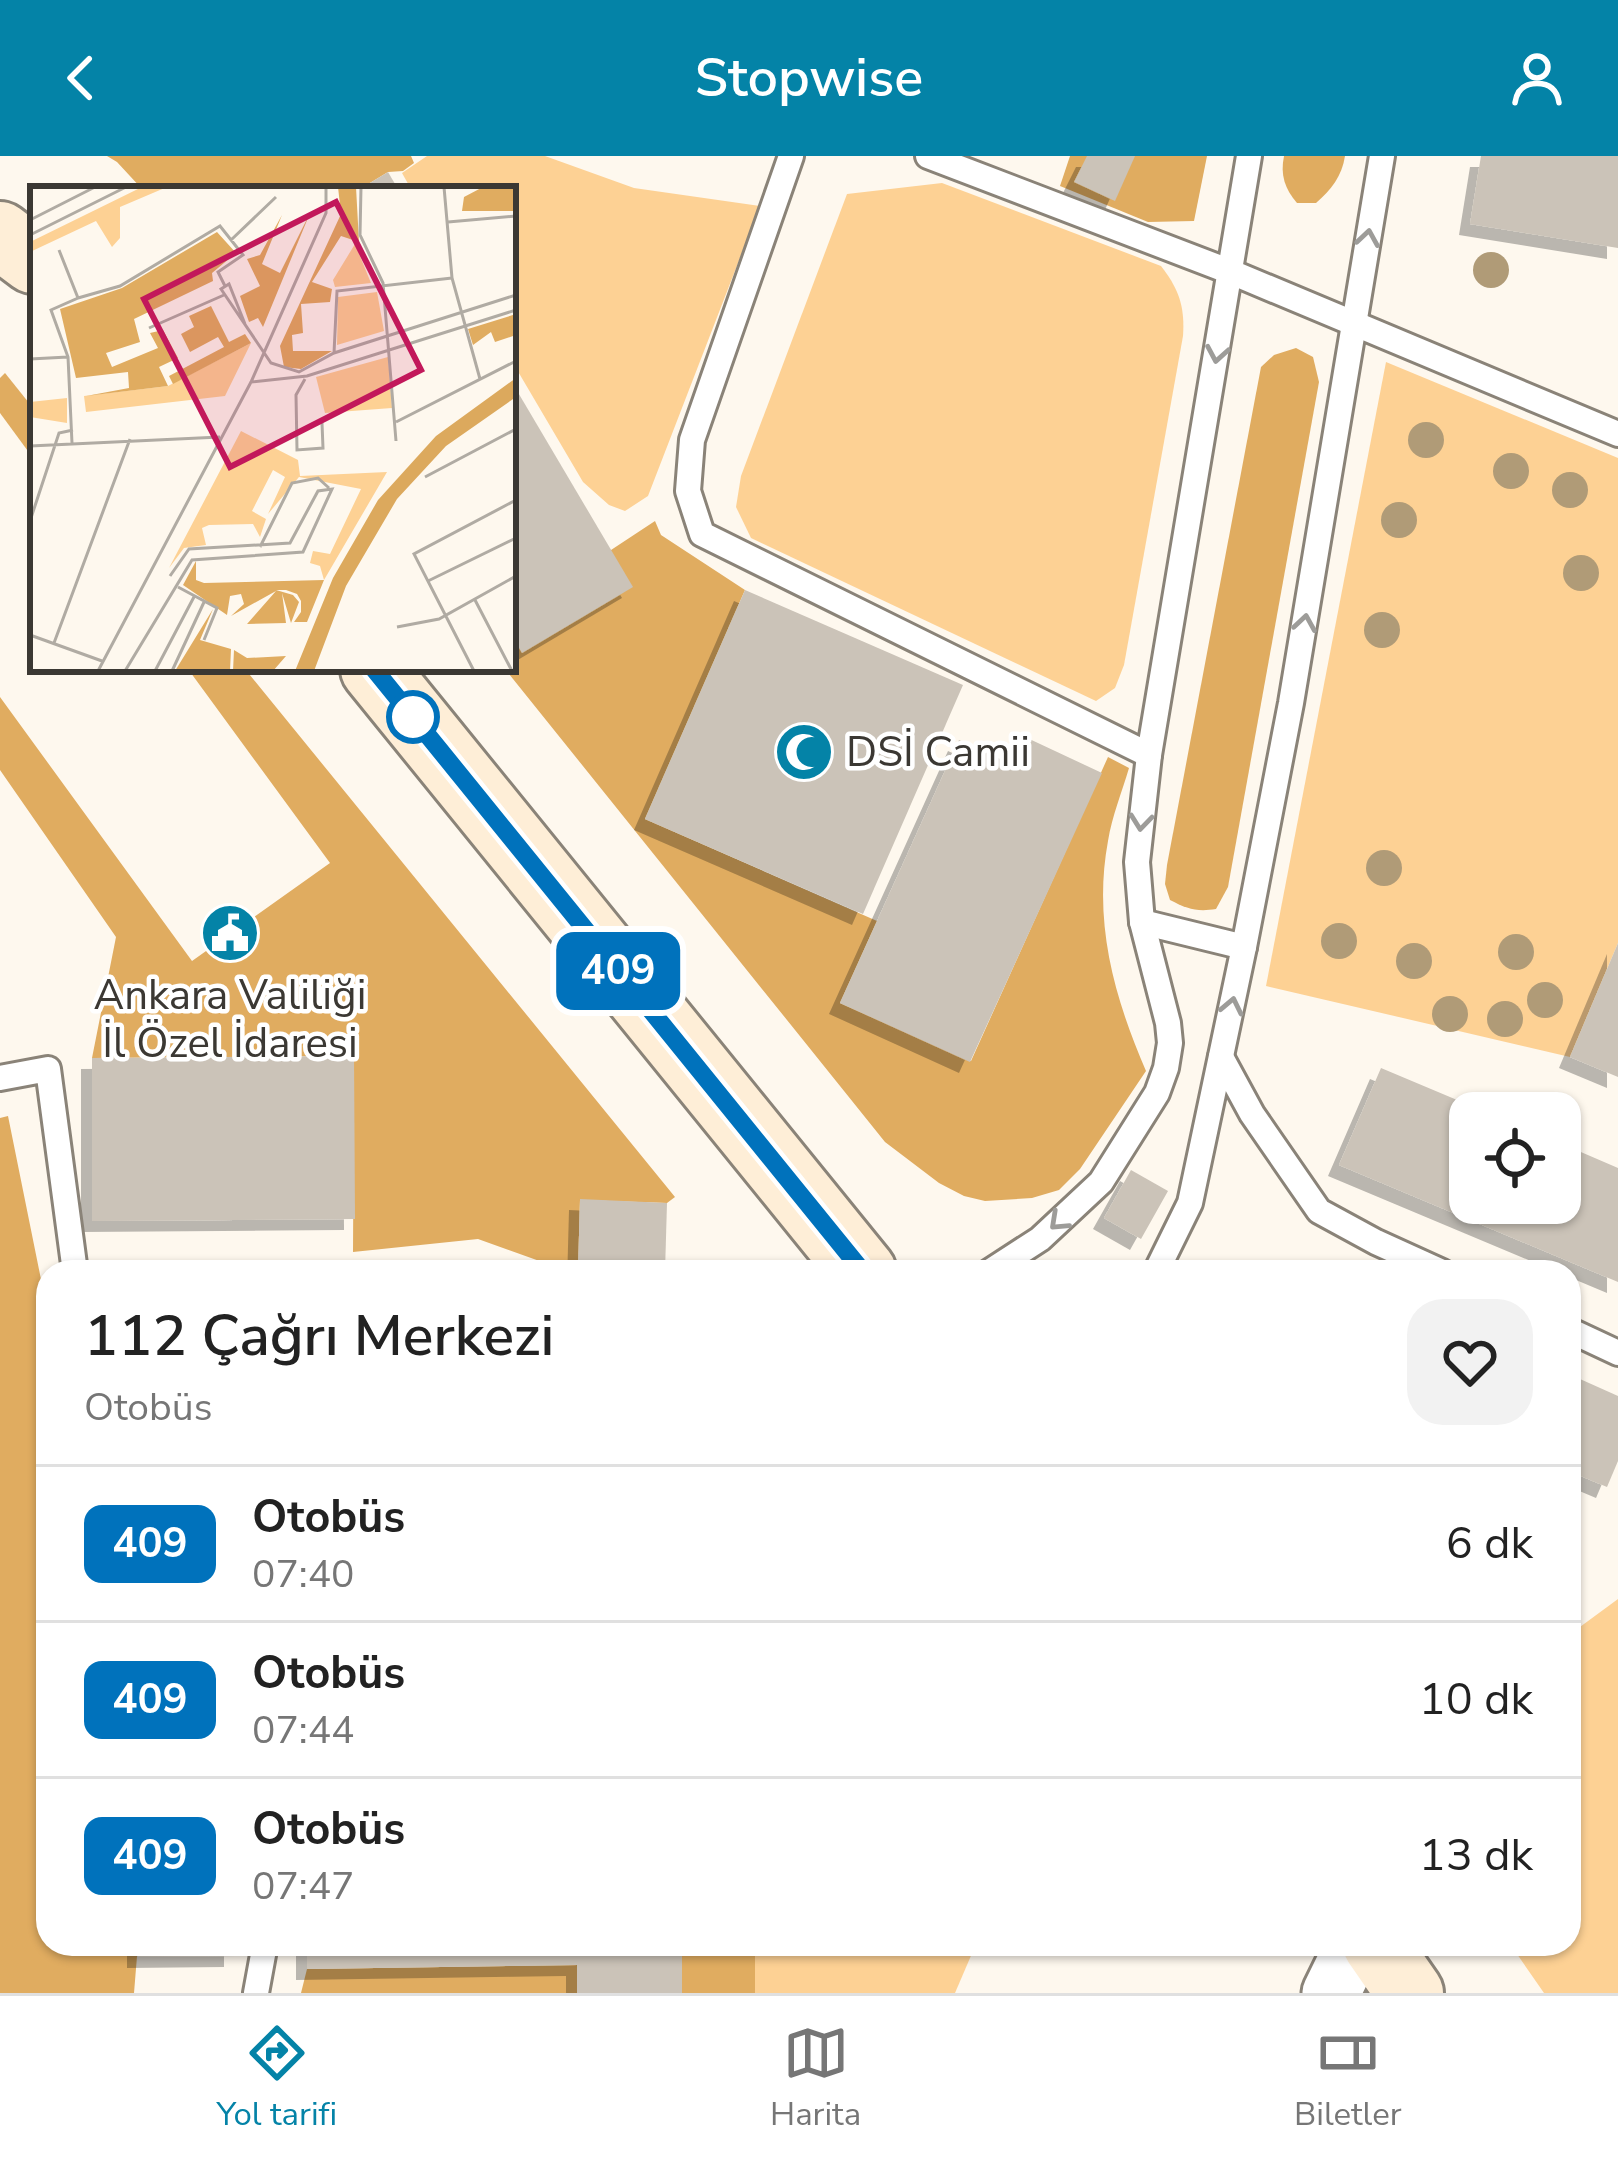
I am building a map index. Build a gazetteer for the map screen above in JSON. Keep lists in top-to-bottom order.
{
  "places": {
    "mosque": ["DSİ Camii"],
    "public building": ["Ankara Valiliği İl Özel İdaresi"]
  },
  "lines": ["bus line 409"],
  "page": {
    "header": "Stopwise",
    "on_map": "409",
    "heading": ["112 Çağrı Merkezi", "Otobüs"],
    "list": [
      {
        "mark": "409",
        "name": "Otobüs",
        "note": "07:40",
        "value": "6 dk"
      },
      {
        "mark": "409",
        "name": "Otobüs",
        "note": "07:44",
        "value": "10 dk"
      },
      {
        "mark": "409",
        "name": "Otobüs",
        "note": "07:47",
        "value": "13 dk"
      }
    ],
    "tabs": ["Yol tarifi", "Harita", "Biletler"]
  }
}
